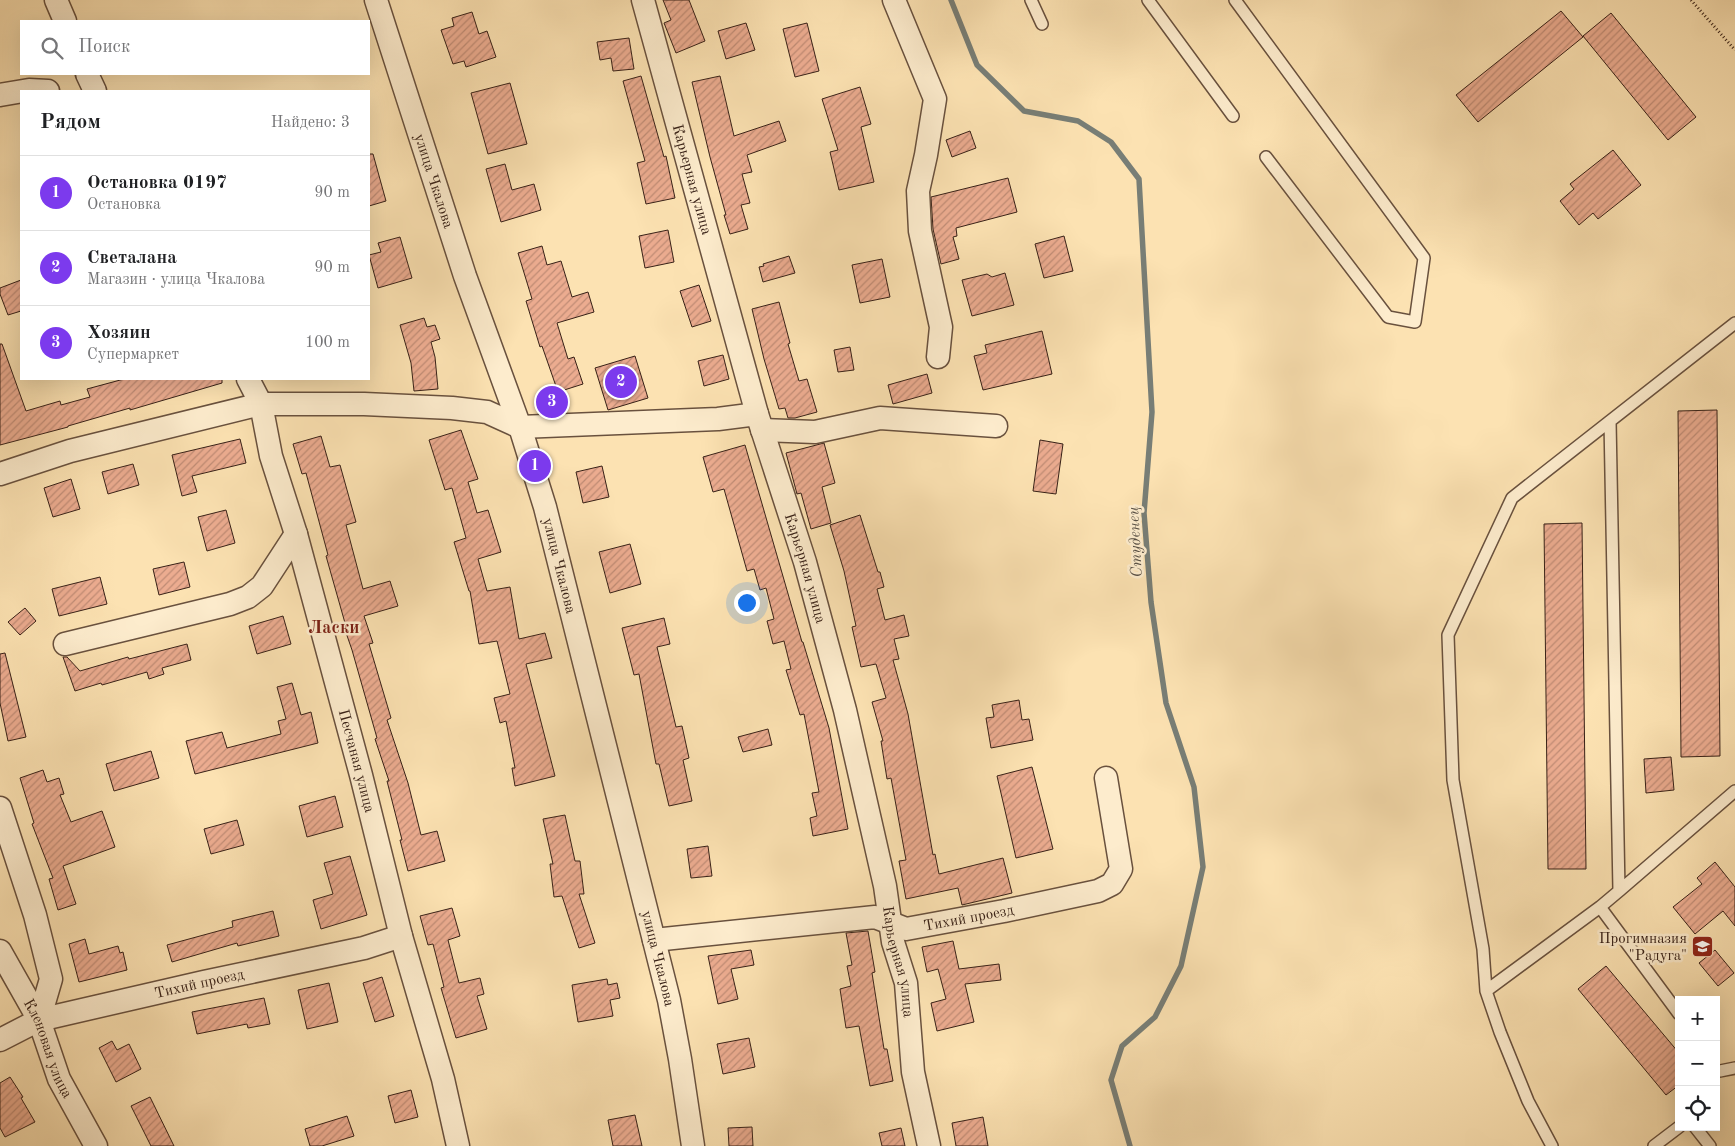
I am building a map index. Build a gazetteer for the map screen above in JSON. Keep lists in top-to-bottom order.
{
  "streets": {
    "street": [
      "Карьерная улица",
      "улица Чкалова",
      "Песчаная улица",
      "Тихий проезд",
      "Кленовая улица"
    ]
  },
  "crossings": [
    ["Карьерная улица", "Тихий проезд"],
    ["улица Чкалова", "Тихий проезд"],
    ["Песчаная улица", "Тихий проезд"],
    ["Тихий проезд", "Кленовая улица"]
  ],
  "districts": ["Ласки"],
  "water": ["Студенец"],
  "places": {
    "school or university": ["Прогимназия \"Радуга\""]
  },
  "page": {
    "search": "Поиск",
    "heading": ["Рядом", "Найдено: 3"],
    "list": [
      {
        "mark": "1",
        "name": "Остановка 0197",
        "note": "Остановка",
        "value": "90 m"
      },
      {
        "mark": "2",
        "name": "Светалана",
        "note": "Магазин · улица Чкалова",
        "value": "90 m"
      },
      {
        "mark": "3",
        "name": "Хозяин",
        "note": "Супермаркет",
        "value": "100 m"
      }
    ],
    "pins": ["2", "3", "1"],
    "map_buttons": ["+", "−"]
  }
}
